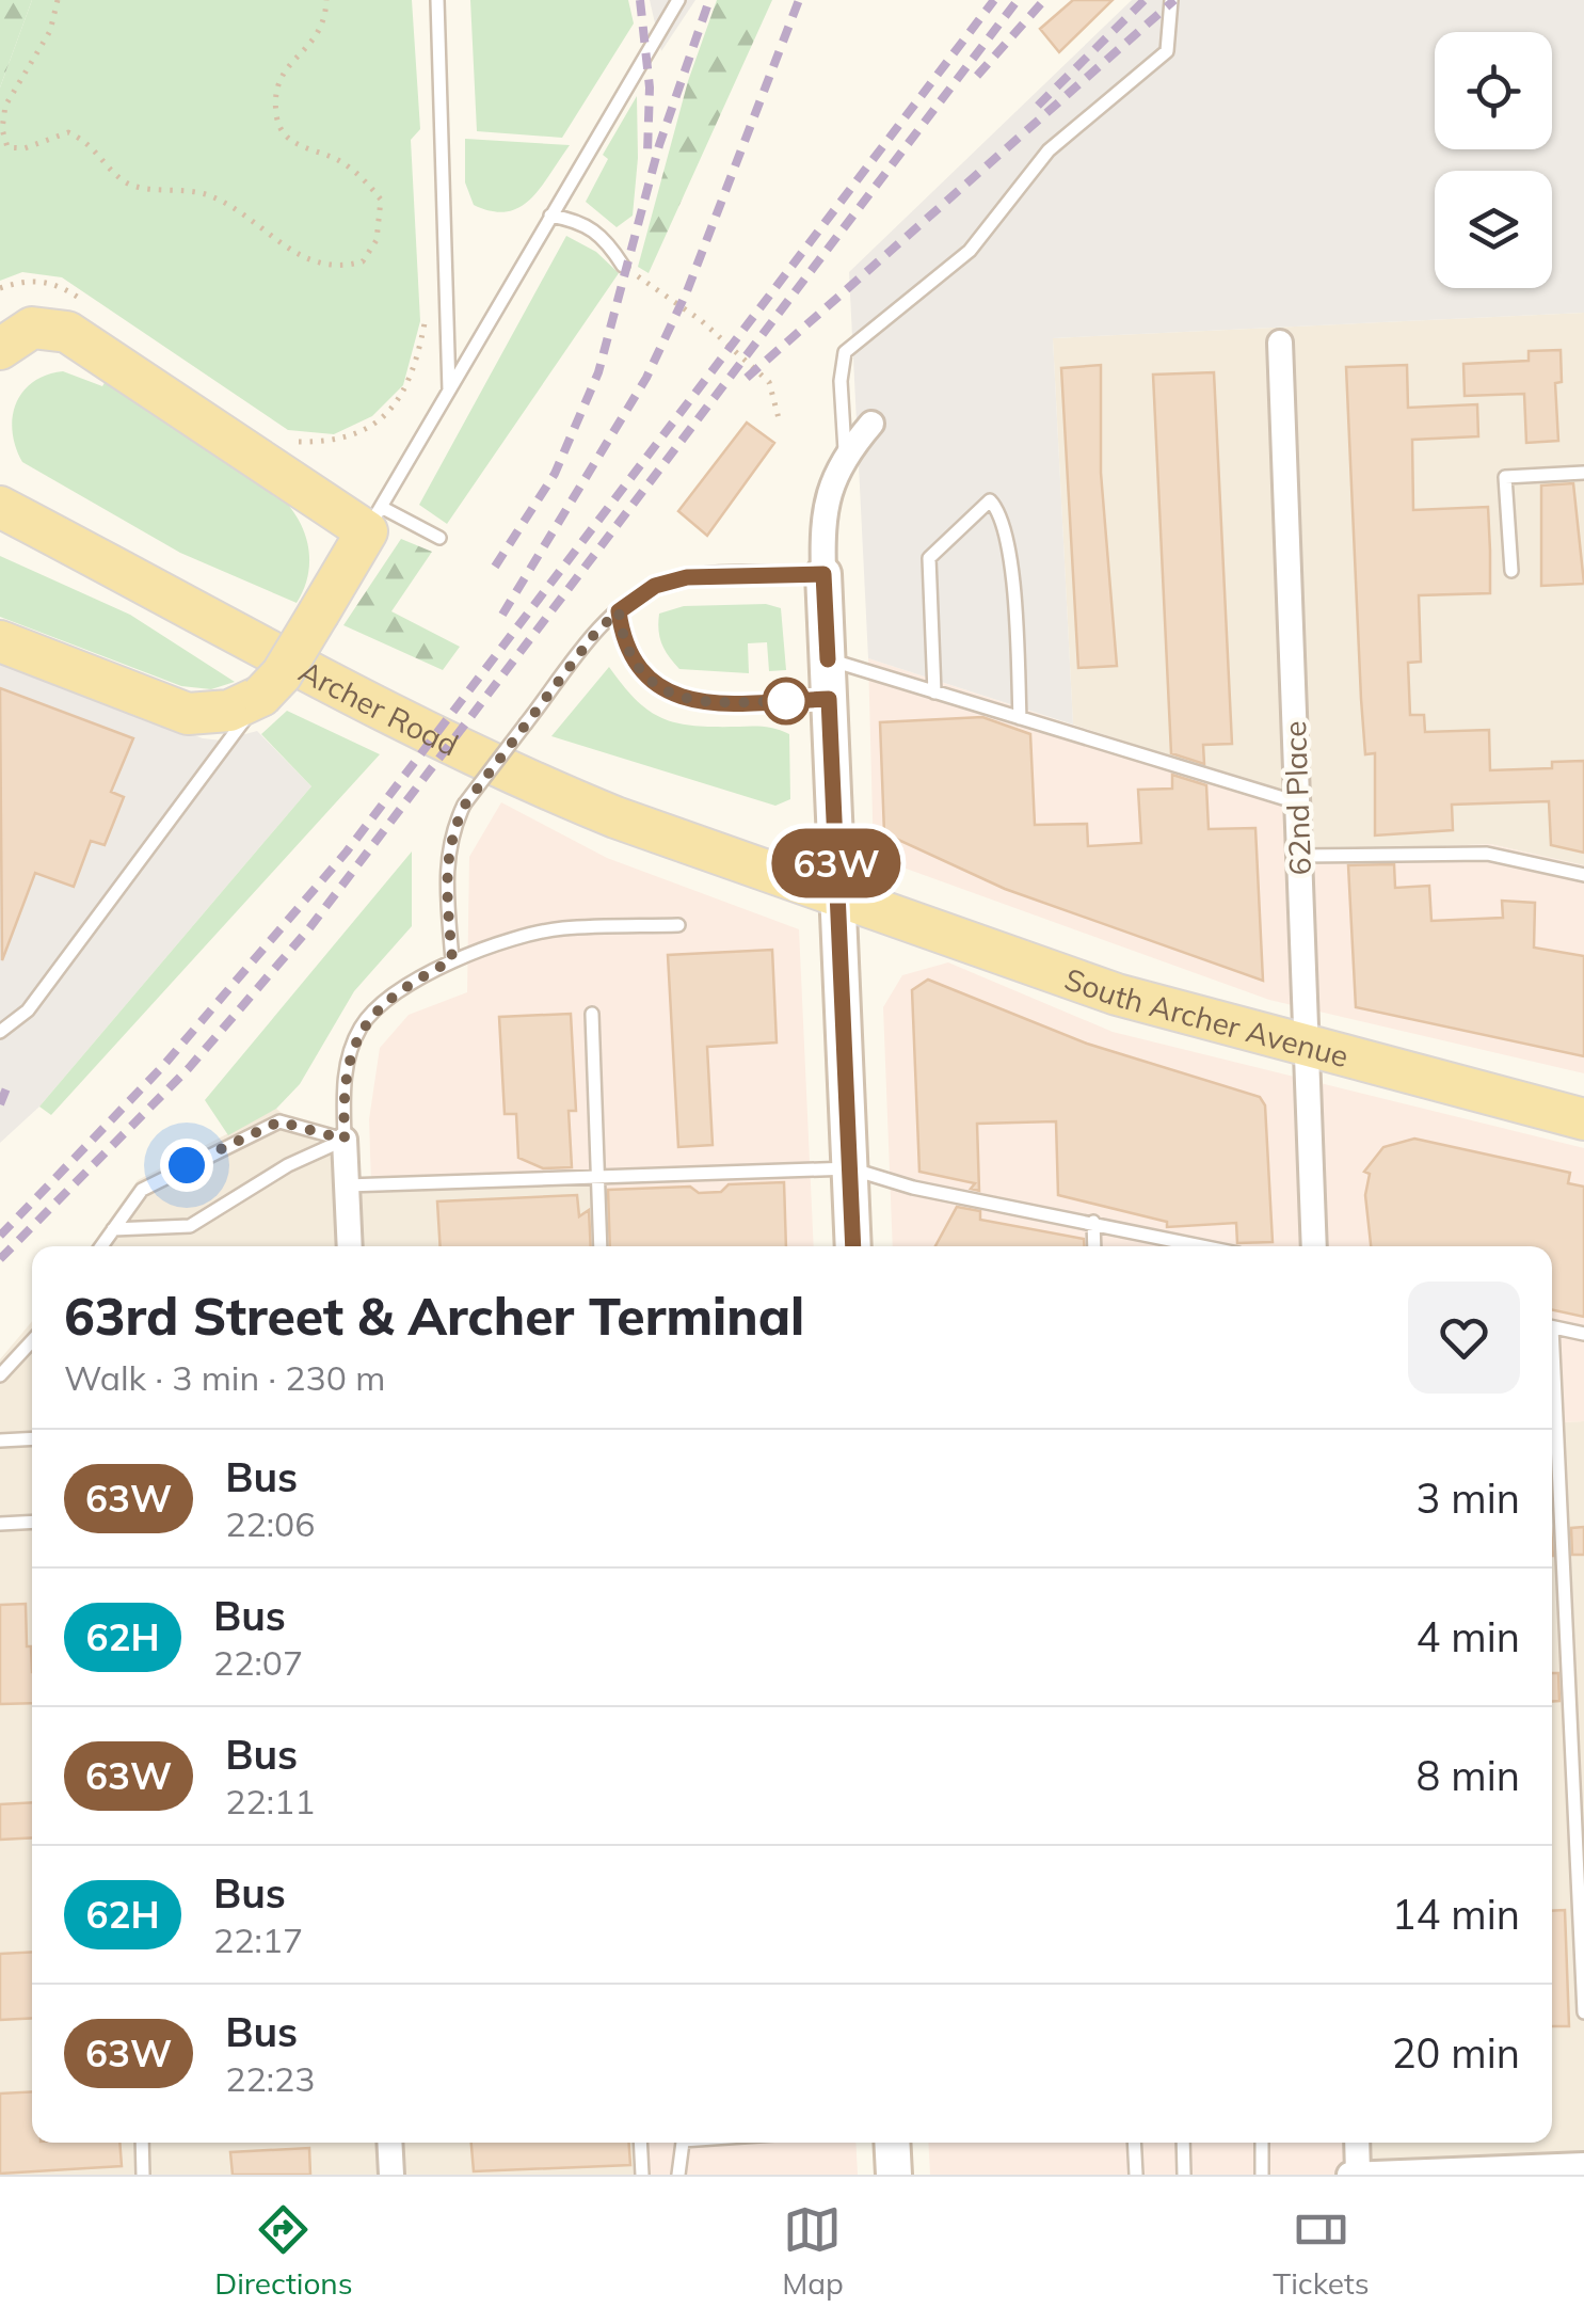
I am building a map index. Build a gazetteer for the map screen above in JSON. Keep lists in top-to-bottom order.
{
  "streets": {
    "main road": ["Archer Road", "South Archer Avenue"],
    "street": ["62nd Place"]
  },
  "crossings": [
    ["Archer Road", "South Archer Avenue"],
    ["62nd Place", "South Archer Avenue"]
  ],
  "lines": ["bus line 63W"],
  "page": {
    "on_map": "63W",
    "heading": ["63rd Street & Archer Terminal", "Walk · 3 min · 230 m"],
    "list": [
      {
        "mark": "63W",
        "name": "Bus",
        "note": "22:06",
        "value": "3 min"
      },
      {
        "mark": "62H",
        "name": "Bus",
        "note": "22:07",
        "value": "4 min"
      },
      {
        "mark": "63W",
        "name": "Bus",
        "note": "22:11",
        "value": "8 min"
      },
      {
        "mark": "62H",
        "name": "Bus",
        "note": "22:17",
        "value": "14 min"
      },
      {
        "mark": "63W",
        "name": "Bus",
        "note": "22:23",
        "value": "20 min"
      }
    ],
    "tabs": ["Directions", "Map", "Tickets"]
  }
}
